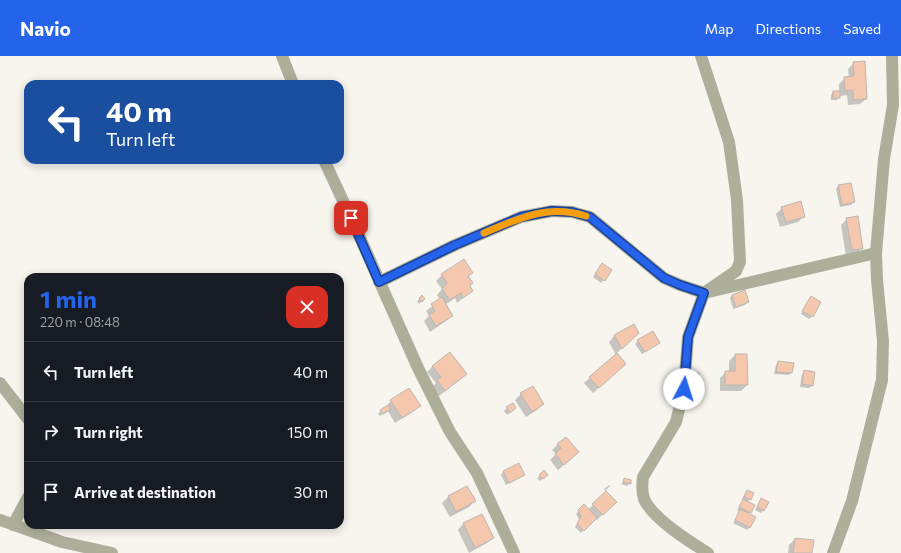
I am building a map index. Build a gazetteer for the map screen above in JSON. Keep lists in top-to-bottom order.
{
  "page": {
    "header": "Navio",
    "nav": ["Map", "Directions", "Saved"],
    "turn": ["40 m", "Turn left"],
    "heading": ["1 min", "220 m · 08:48"],
    "list": [
      {
        "name": "Turn left",
        "value": "40 m"
      },
      {
        "name": "Turn right",
        "value": "150 m"
      },
      {
        "name": "Arrive at destination",
        "value": "30 m"
      }
    ]
  }
}
